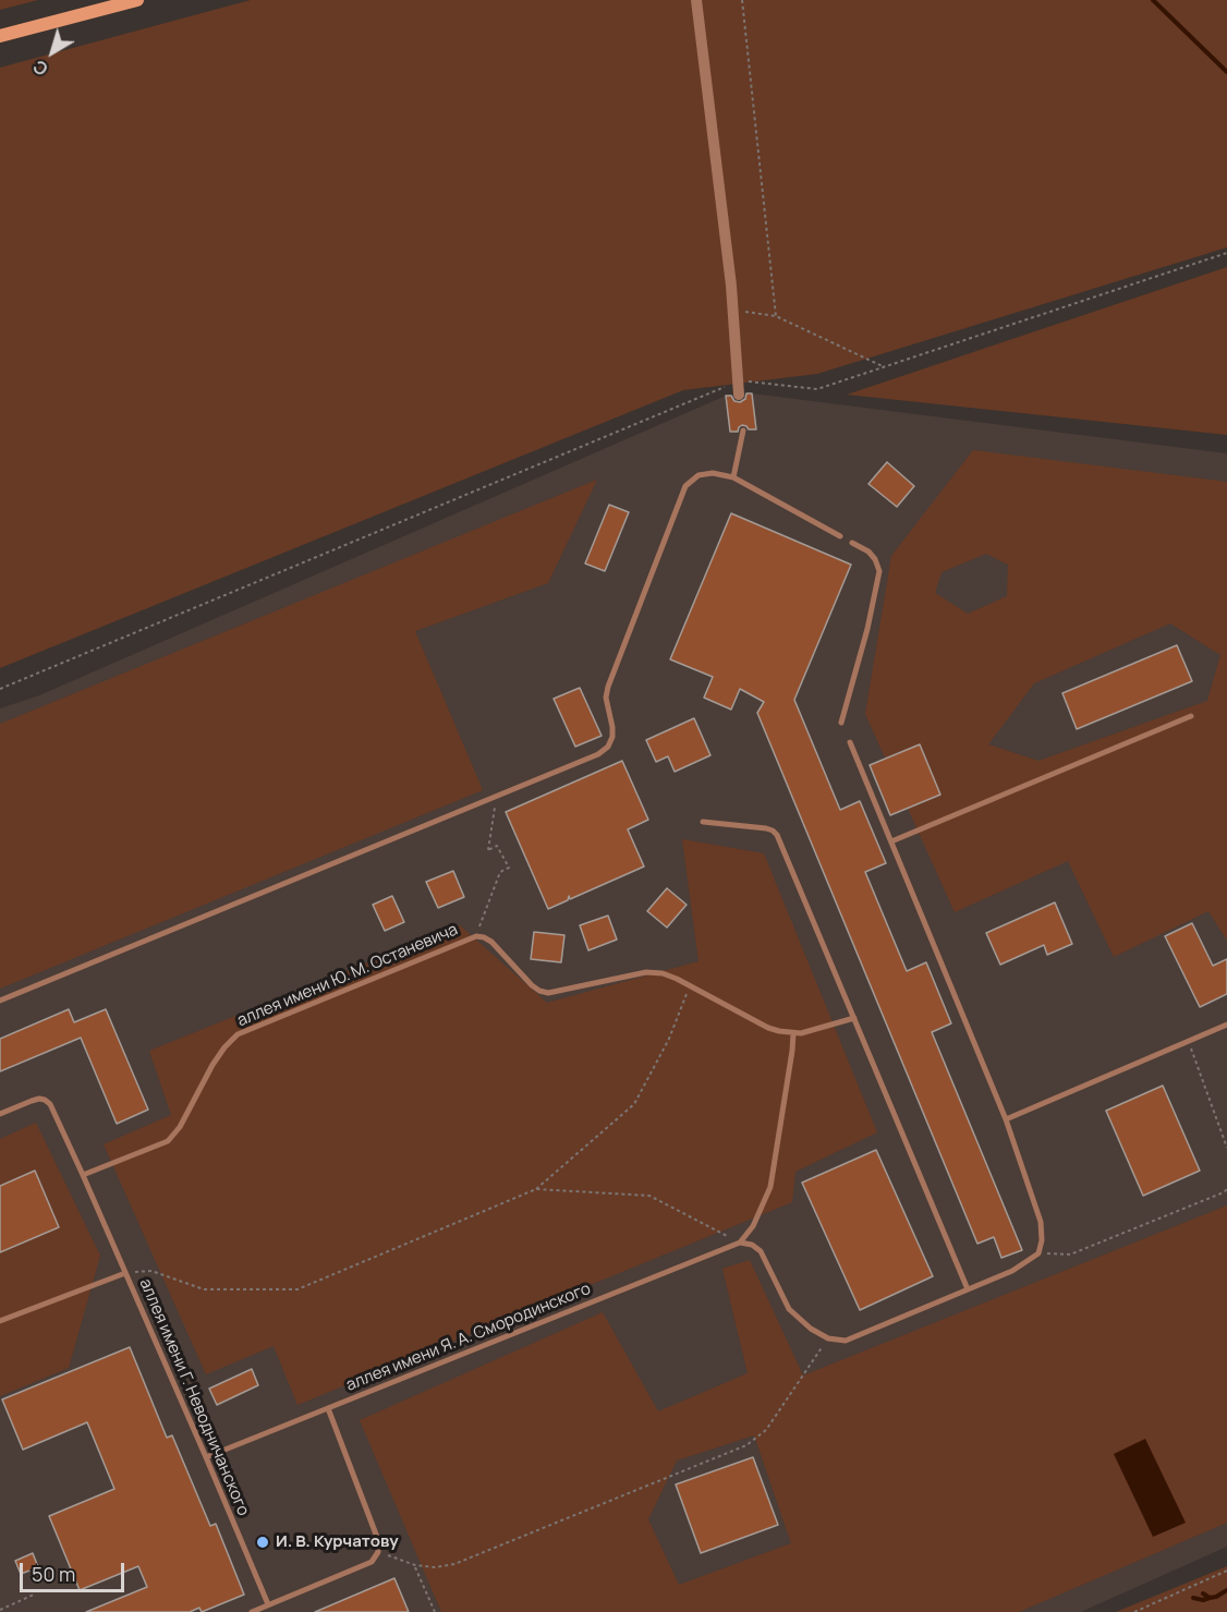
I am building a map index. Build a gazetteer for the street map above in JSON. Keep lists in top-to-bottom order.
{
  "streets": {
    "lane": ["аллея имени Ю. М. Останевича", "аллея имени Я. А. Смородинского", "аллея имени Г. Неводничанского"]
  },
  "crossings": [
    ["аллея имени Ю. М. Останевича", "аллея имени Г. Неводничанского"],
    ["аллея имени Я. А. Смородинского", "аллея имени Г. Неводничанского"]
  ],
  "places": ["И. В. Курчатову"],
  "scale_bar": "50 m",
  "north": "bottom left"
}
